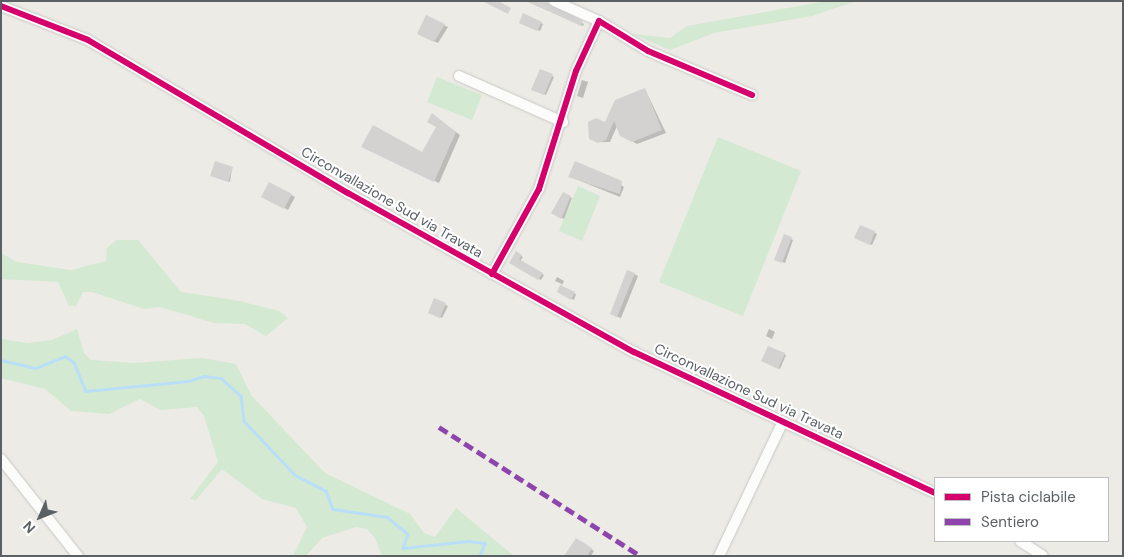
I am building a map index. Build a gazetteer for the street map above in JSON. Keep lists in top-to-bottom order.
{
  "streets": {
    "street": ["Circonvallazione Sud via Travata"]
  },
  "legend": ["Pista ciclabile", "Sentiero"],
  "north": "bottom left"
}
